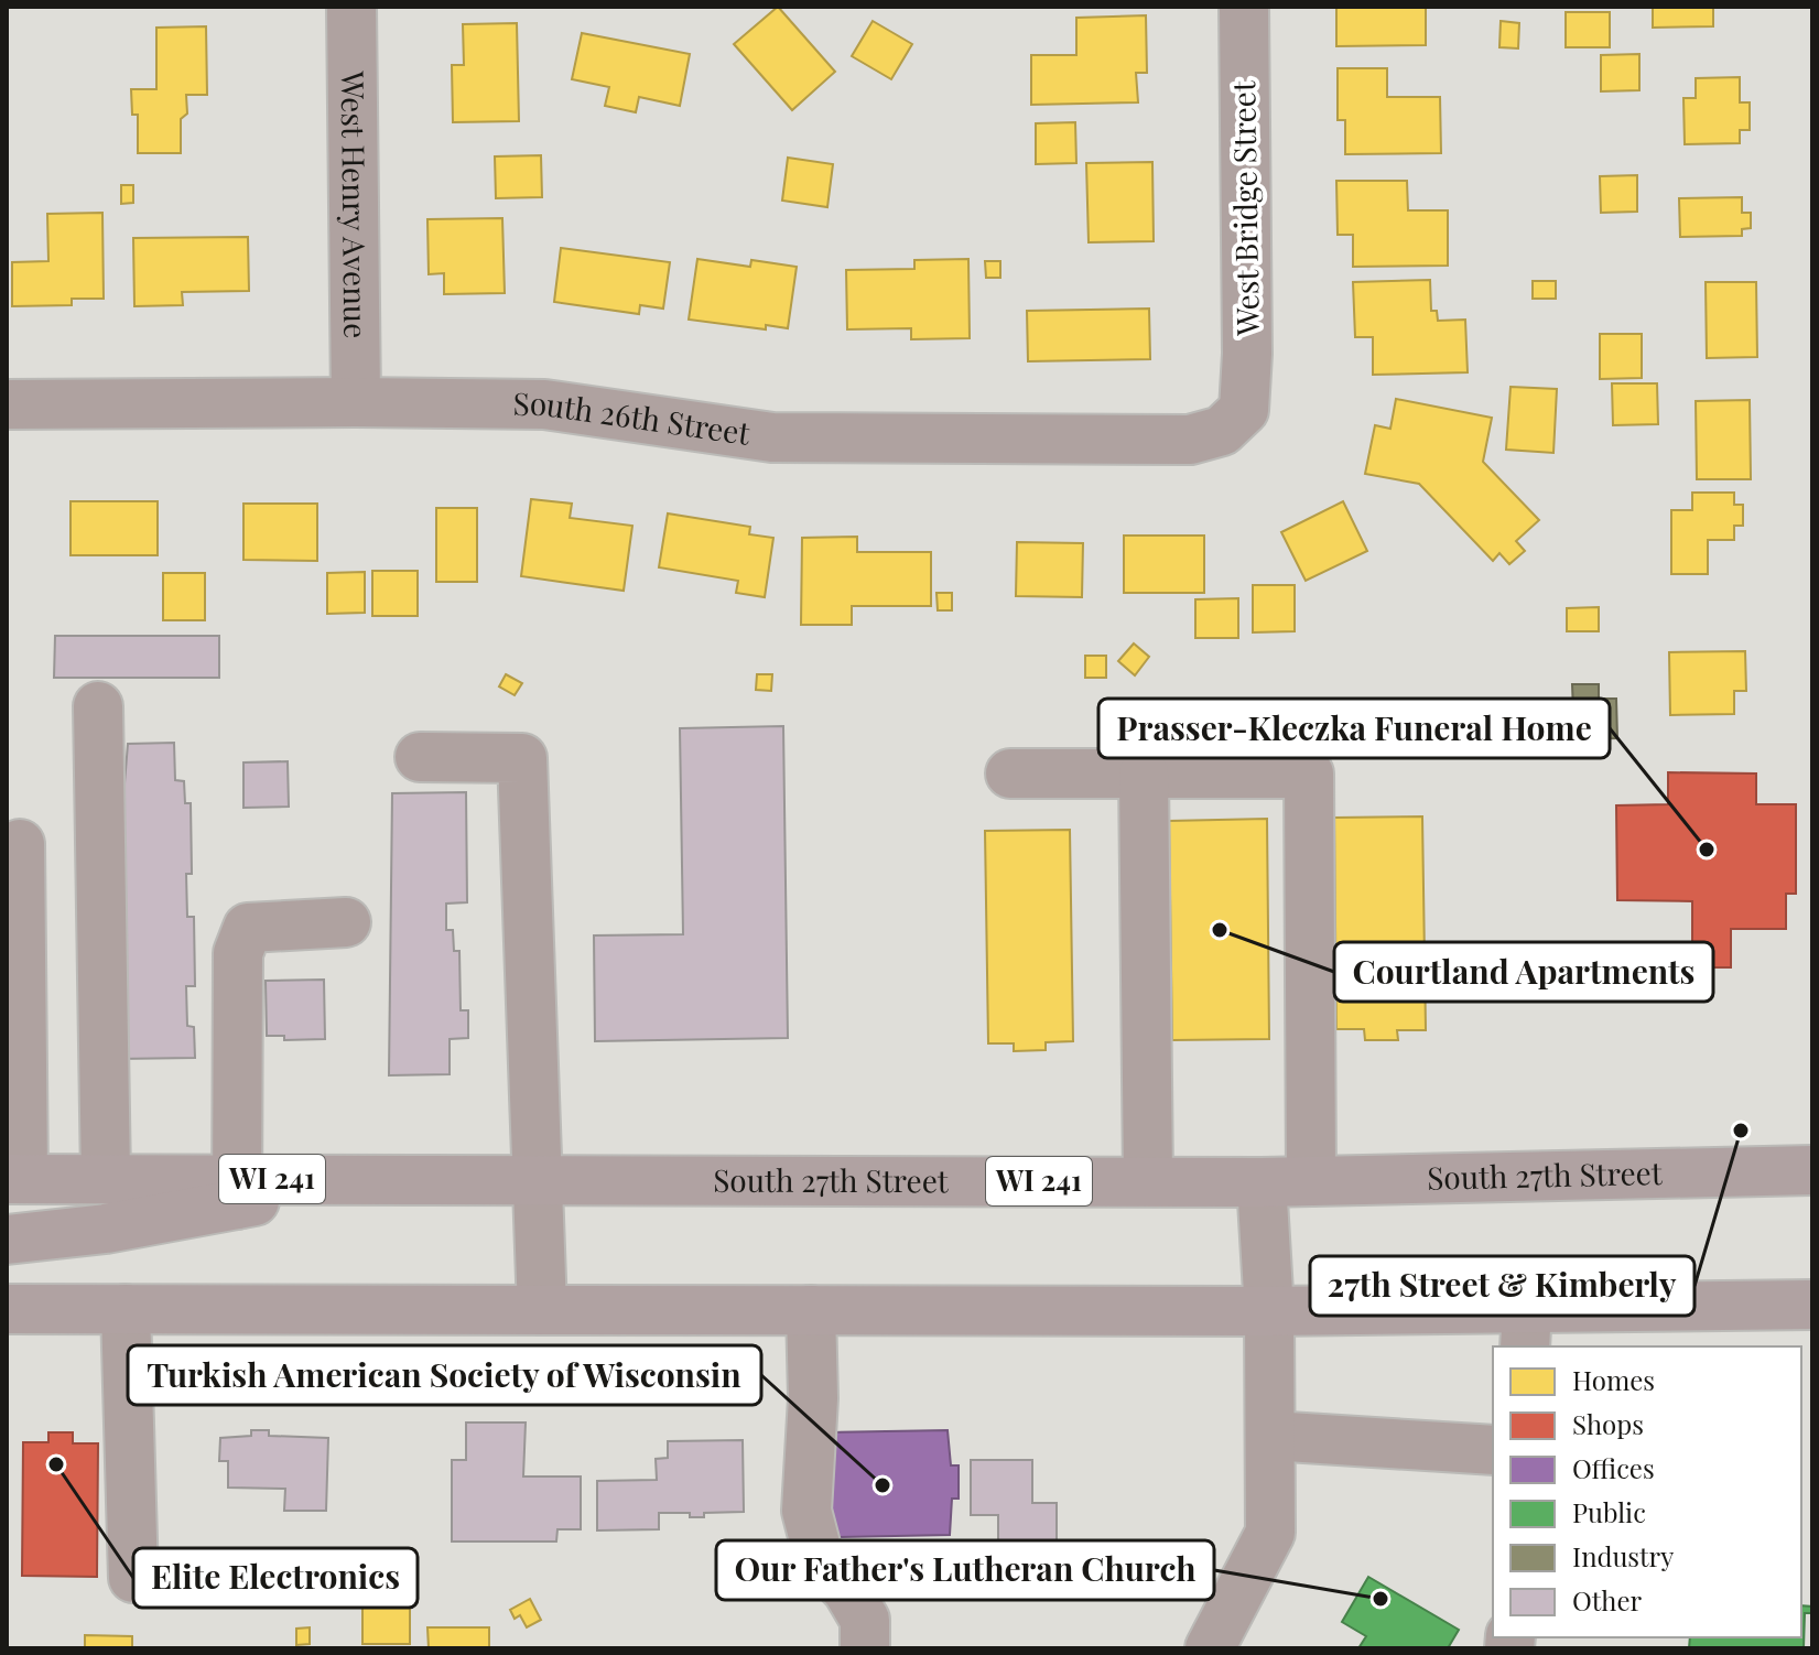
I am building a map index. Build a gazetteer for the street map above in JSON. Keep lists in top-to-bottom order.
{
  "streets": {
    "main road": ["South 27th Street", "WI 241"],
    "street": ["West Henry Avenue", "West Bridge Street", "South 26th Street"]
  },
  "crossings": [
    ["West Henry Avenue", "South 26th Street"],
    ["West Bridge Street", "South 26th Street"],
    ["South 27th Street", "WI 241"]
  ],
  "places": [
    "Prasser-Kleczka Funeral Home",
    "Courtland Apartments",
    "27th Street & Kimberly",
    "Elite Electronics",
    "Turkish American Society of Wisconsin",
    "Our Father's Lutheran Church"
  ],
  "legend": [
    "Homes",
    "Shops",
    "Offices",
    "Public",
    "Industry",
    "Other"
  ]
}
